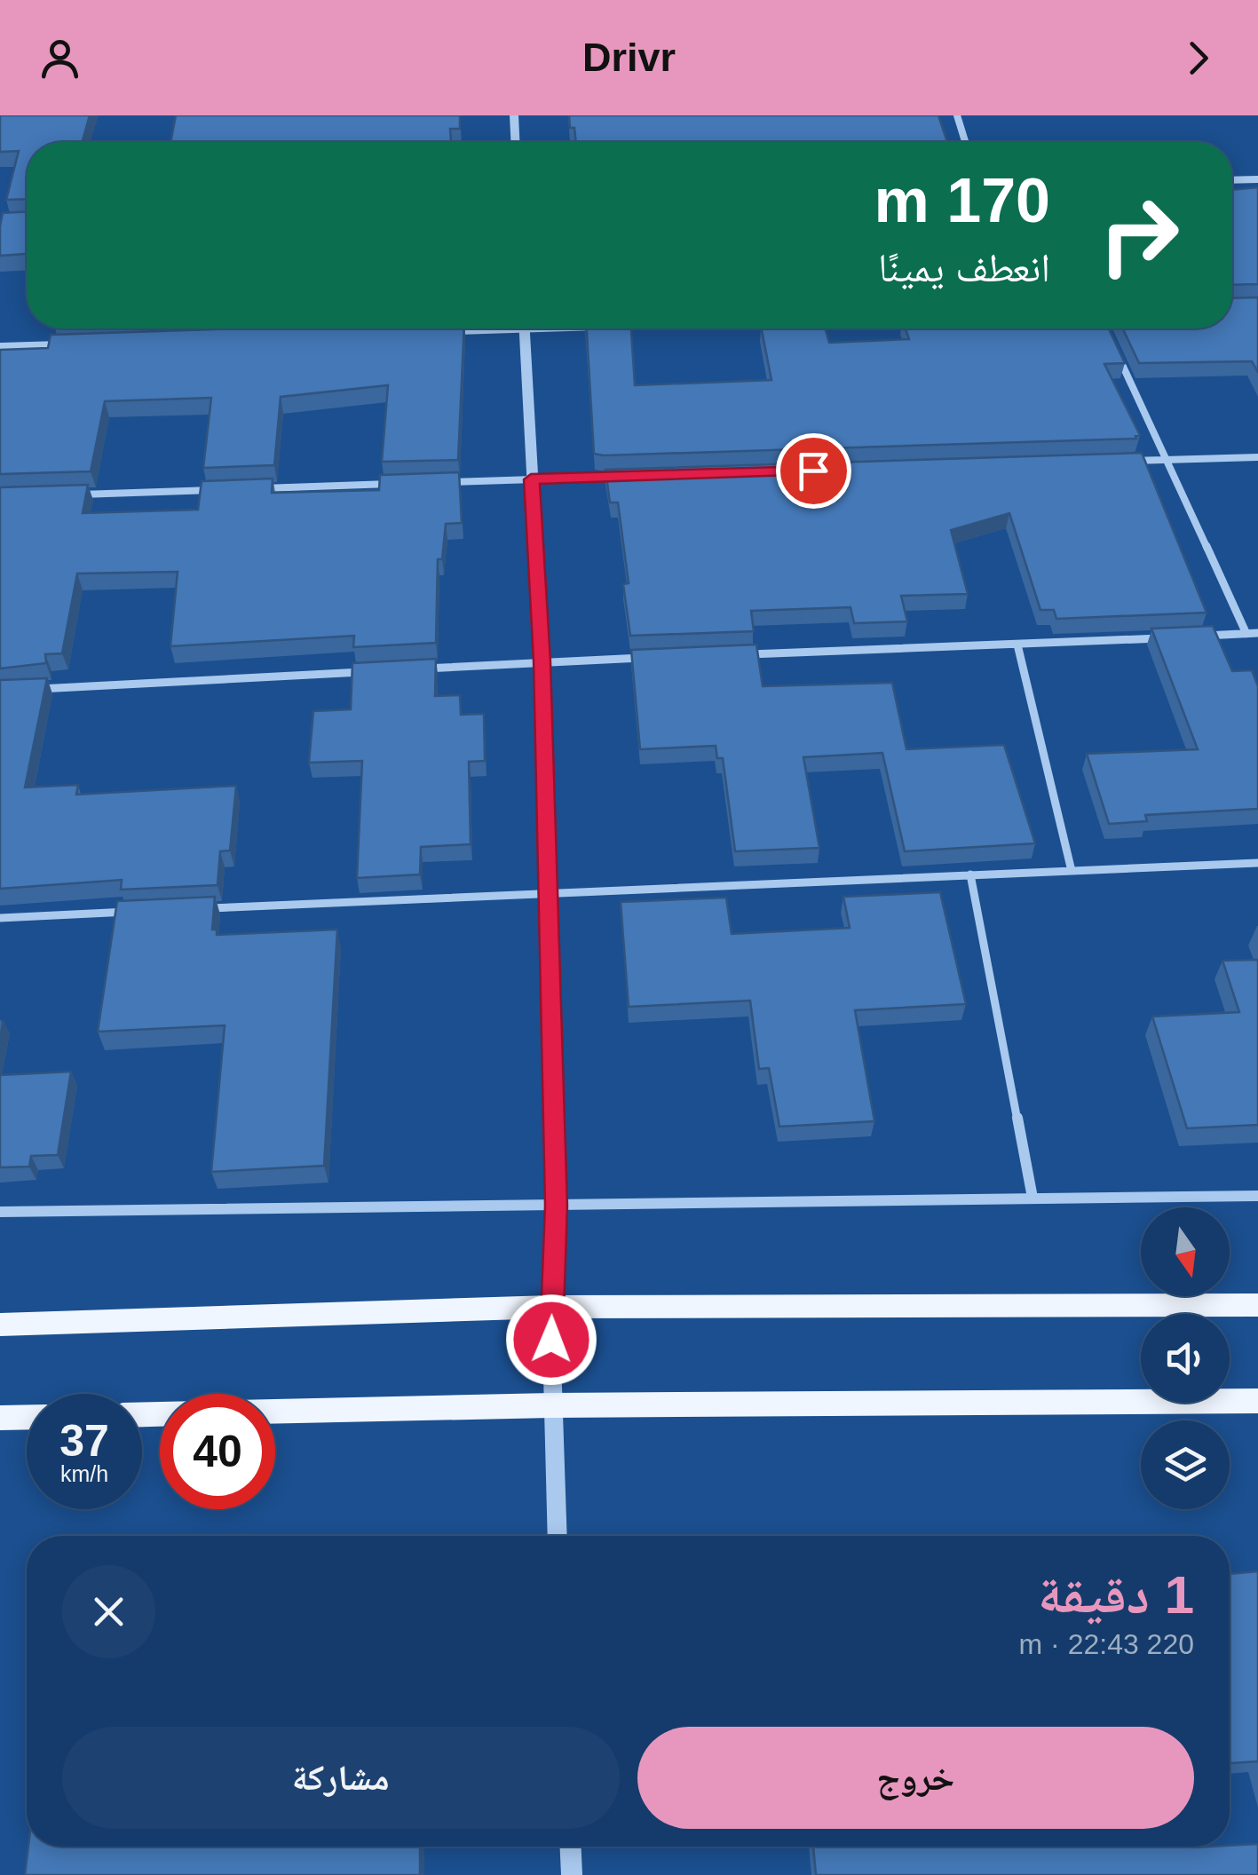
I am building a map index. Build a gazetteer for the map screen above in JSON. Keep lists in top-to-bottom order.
{
  "north": "bottom",
  "page": {
    "header": "Drivr",
    "turn": ["170 m", "انعطف يمينًا"],
    "speed": "37 km/h",
    "limit": "40",
    "heading": ["1 دقيقة", "220 m · 22:43"],
    "buttons": ["خروج", "مشاركة"]
  }
}
